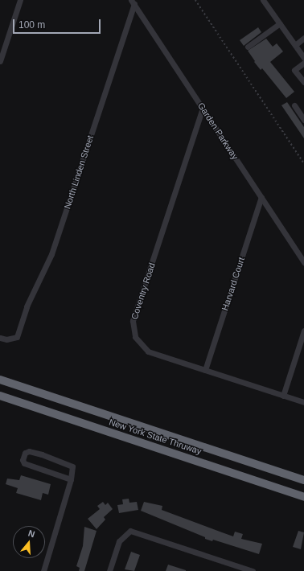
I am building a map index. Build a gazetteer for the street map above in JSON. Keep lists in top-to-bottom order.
{
  "streets": {
    "highway": ["New York State Thruway"],
    "street": [
      "Garden Parkway",
      "North Linden Street",
      "Harvard Court",
      "Coventry Road"
    ]
  },
  "crossings": [
    ["Garden Parkway", "North Linden Street"],
    ["Garden Parkway", "Harvard Court"],
    ["Garden Parkway", "Coventry Road"],
    ["Harvard Court", "Coventry Road"]
  ],
  "scale_bar": "100 m",
  "north": "top"
}
